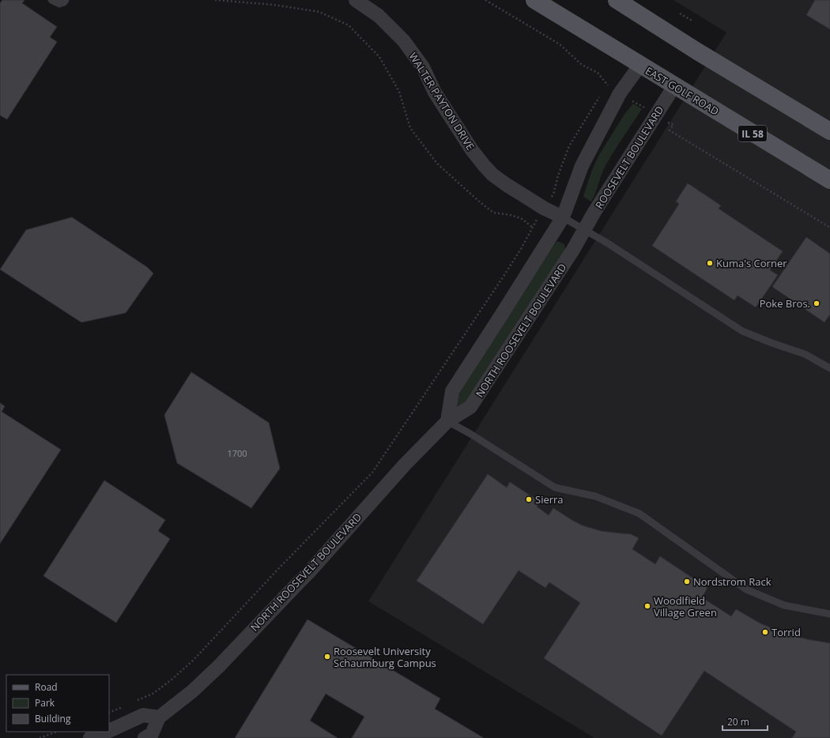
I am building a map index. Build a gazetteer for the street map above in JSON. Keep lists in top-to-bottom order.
{
  "streets": {
    "main road": ["EAST GOLF ROAD", "IL 58"],
    "street": ["WALTER PAYTON DRIVE", "ROOSEVELT BOULEVARD", "NORTH ROOSEVELT BOULEVARD"]
  },
  "crossings": [
    ["EAST GOLF ROAD", "ROOSEVELT BOULEVARD"],
    ["ROOSEVELT BOULEVARD", "NORTH ROOSEVELT BOULEVARD"]
  ],
  "places": [
    "Kuma's Corner",
    "Poke Bros.",
    "Sierra",
    "Nordstrom Rack",
    "Woodlfield Village Green",
    "Torrid",
    "Roosevelt University Schaumburg Campus"
  ],
  "house_numbers": ["1700"],
  "legend": ["Road", "Park", "Building"],
  "scale_bar": "20 m"
}
